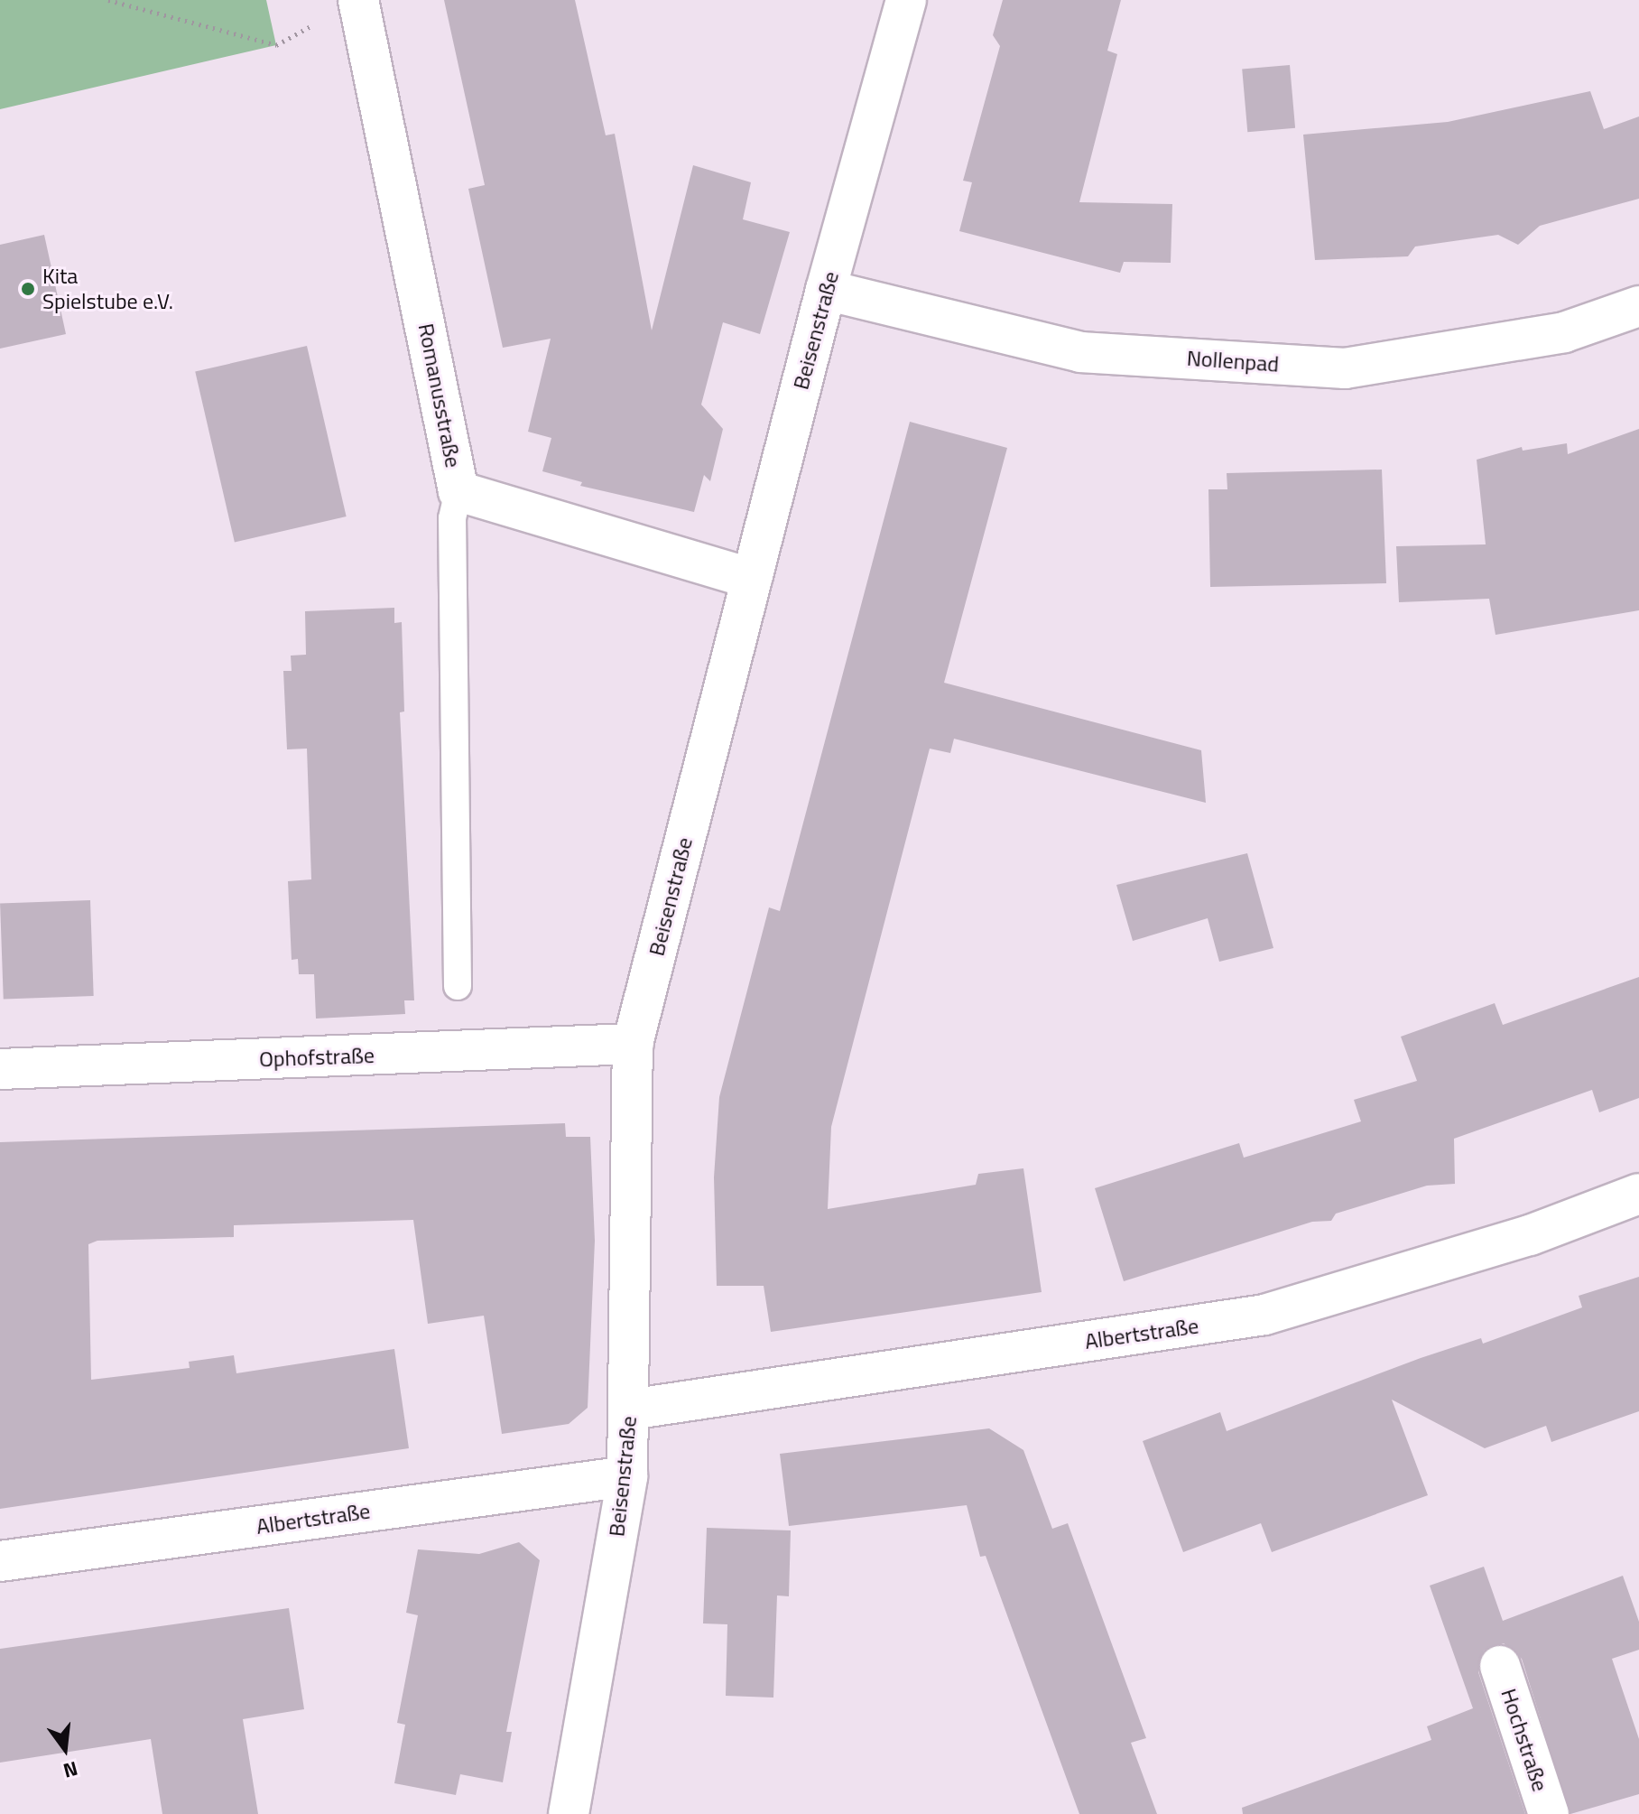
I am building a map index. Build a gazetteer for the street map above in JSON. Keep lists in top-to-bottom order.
{
  "streets": {
    "street": [
      "Beisenstraße",
      "Nollenpad",
      "Romanusstraße",
      "Ophofstraße",
      "Albertstraße",
      "Hochstraße"
    ]
  },
  "crossings": [
    ["Beisenstraße", "Nollenpad"],
    ["Beisenstraße", "Romanusstraße"],
    ["Beisenstraße", "Ophofstraße"],
    ["Beisenstraße", "Albertstraße"]
  ],
  "places": ["Kita Spielstube e.V."],
  "north": "bottom"
}
